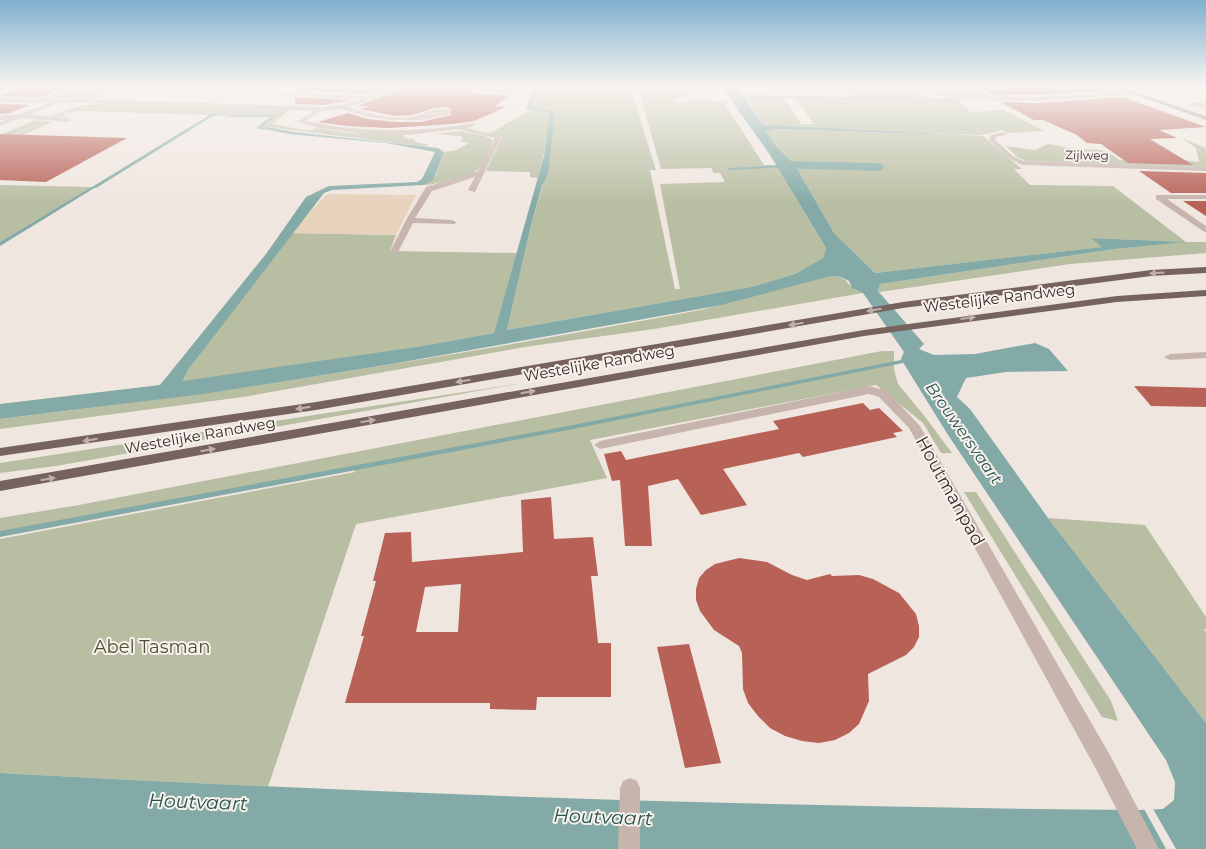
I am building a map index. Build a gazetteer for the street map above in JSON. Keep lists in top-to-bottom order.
{
  "streets": {
    "main road": ["Westelijke Randweg"],
    "street": ["Zijlweg", "Houtmanpad"]
  },
  "water": ["Brouwersvaart", "Houtvaart"],
  "parks": ["Abel Tasman"]
}
